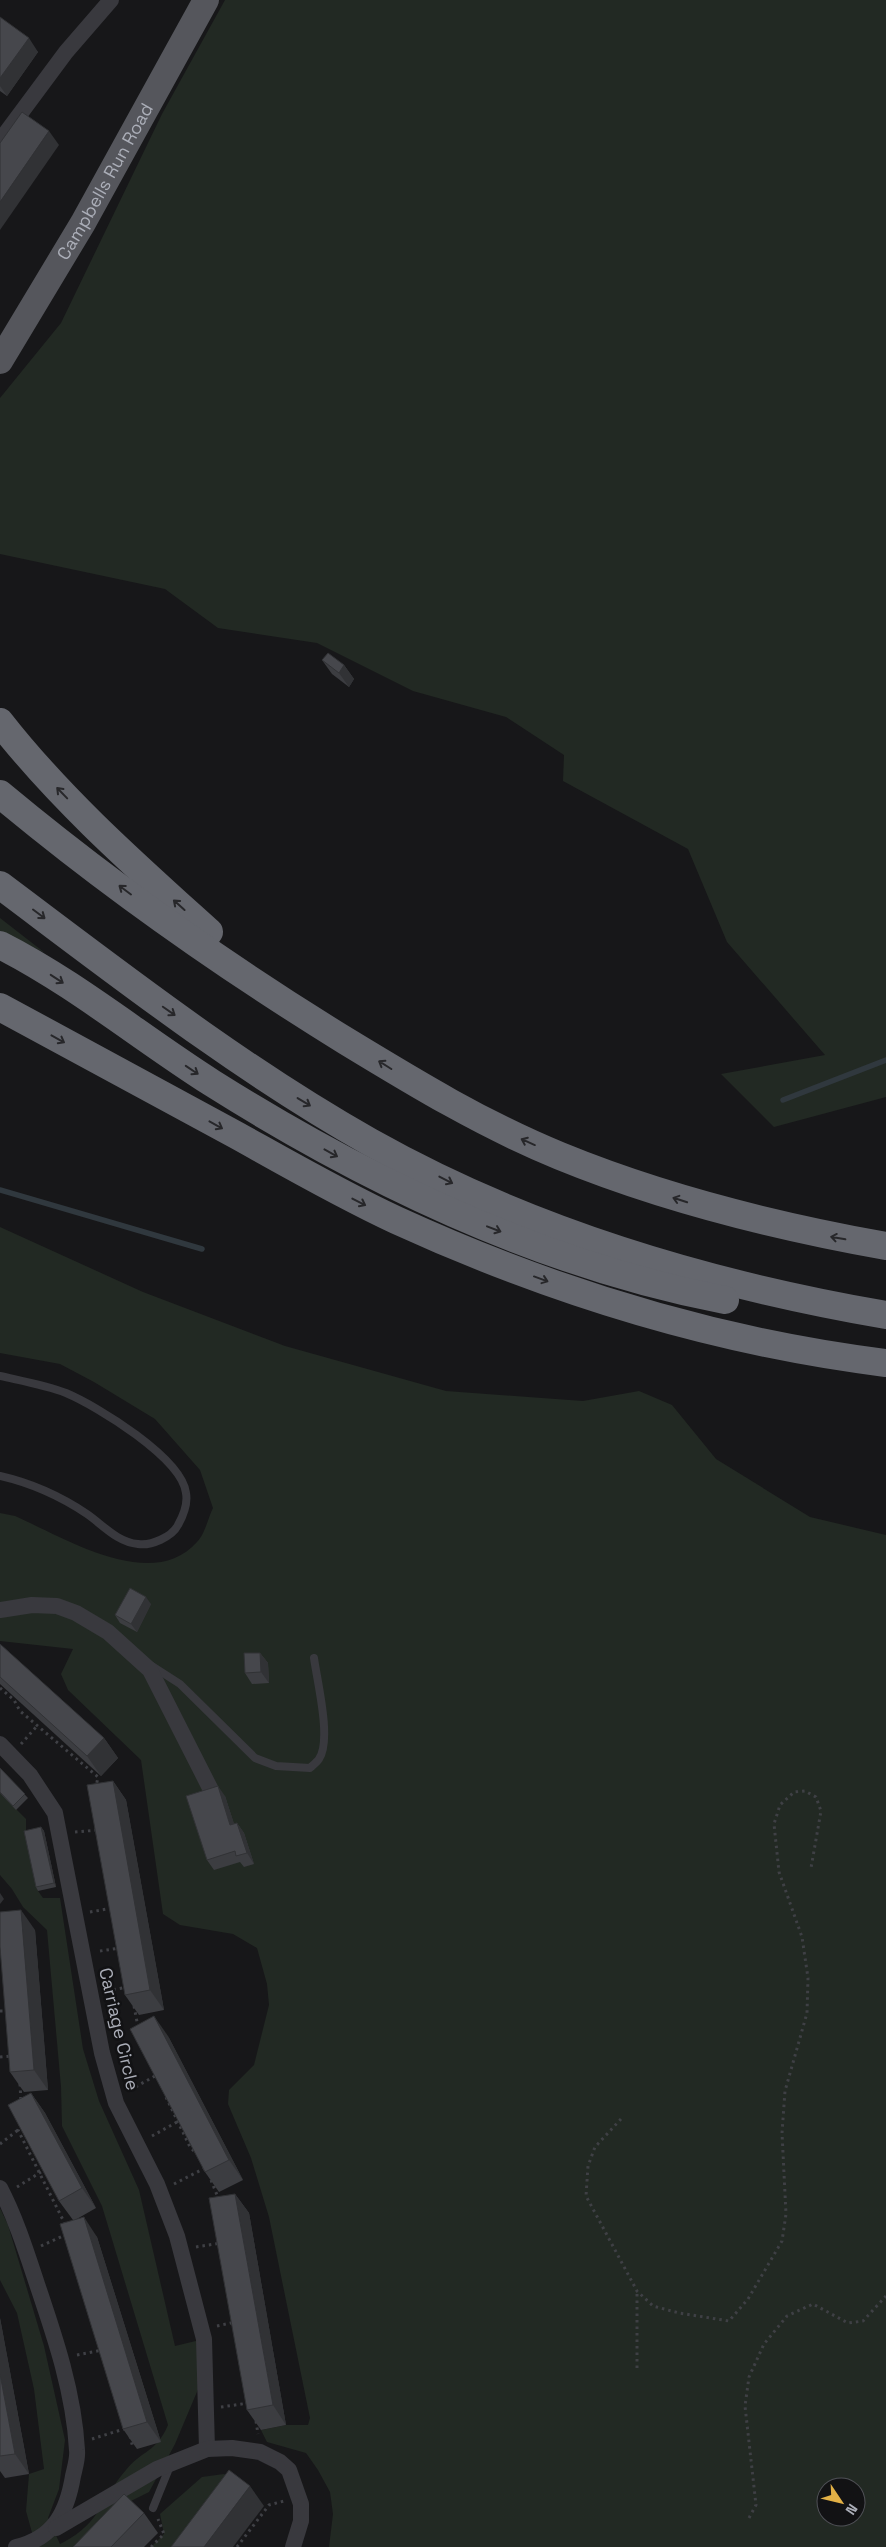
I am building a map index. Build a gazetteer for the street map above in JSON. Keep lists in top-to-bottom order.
{
  "streets": {
    "main road": ["Campbells Run Road"],
    "street": ["Carriage Circle"]
  },
  "north": "bottom right"
}
